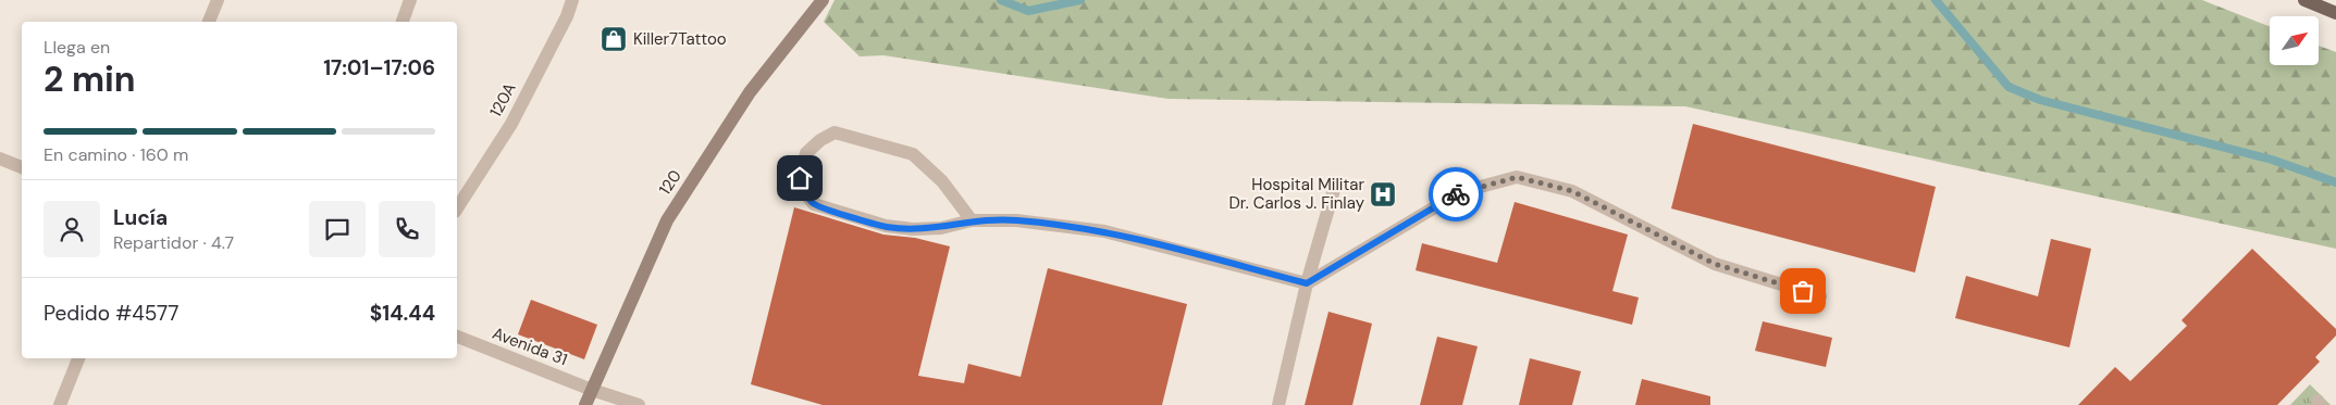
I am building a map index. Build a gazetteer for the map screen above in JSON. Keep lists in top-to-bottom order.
{
  "streets": {
    "street": ["120A", "120", "Avenida 31"]
  },
  "crossings": [
    ["120", "Avenida 31"]
  ],
  "places": {
    "shop": ["Killer7Tattoo"],
    "hospital": ["Hospital Militar Dr. Carlos J. Finlay"]
  },
  "north": "top right",
  "page": {
    "heading": ["2 min", "Llega en", "17:01–17:06"],
    "panel": [
      "Lucía",
      "Repartidor · 4.7",
      "Pedido #4577",
      "$14.44"
    ],
    "bar": "En camino · 160 m"
  }
}
